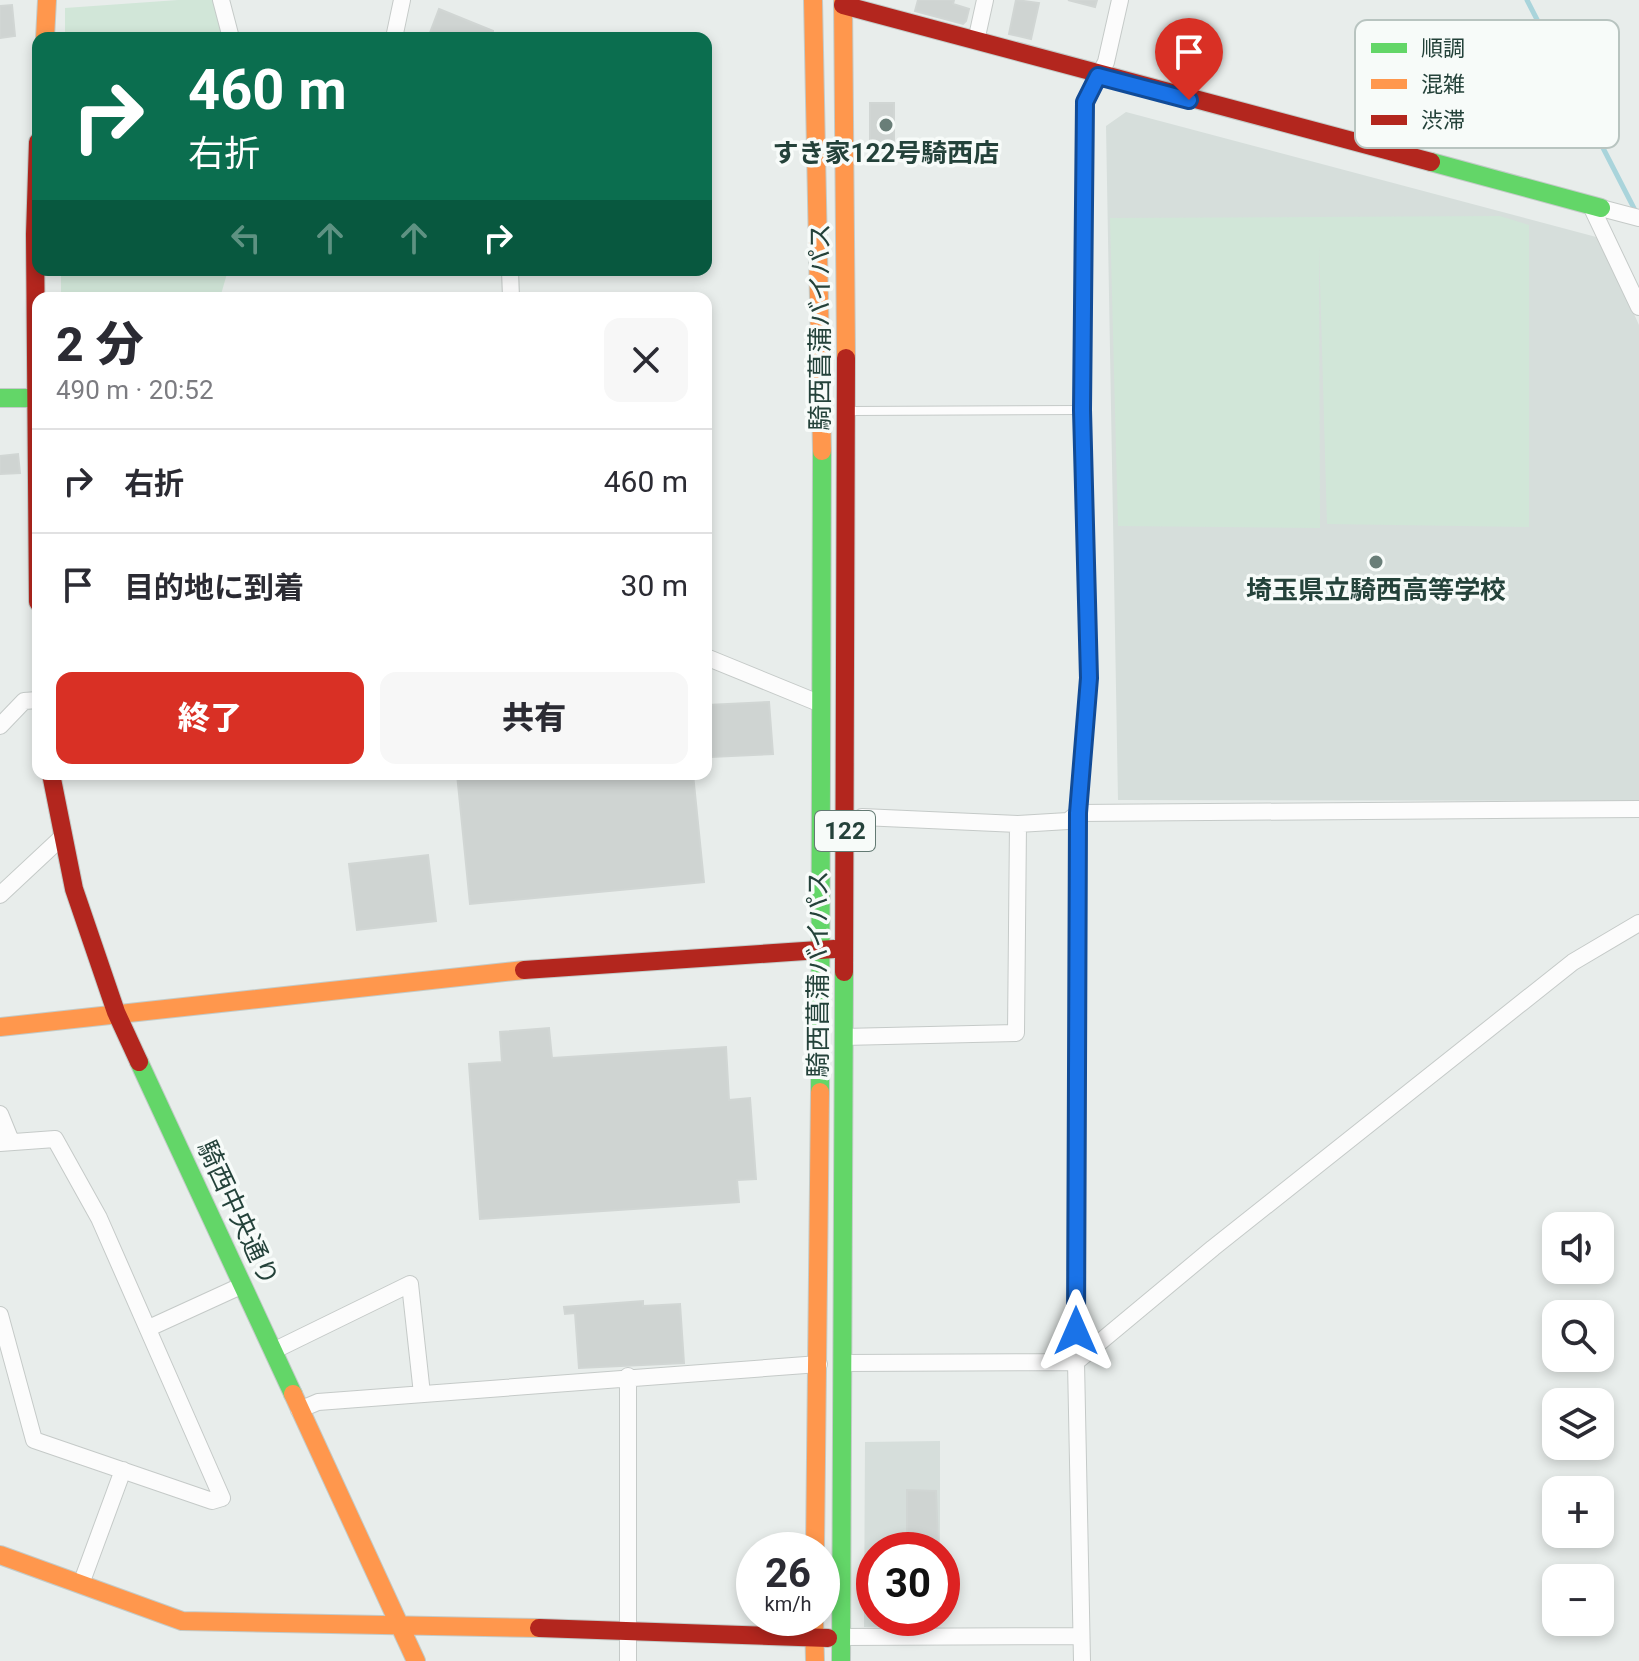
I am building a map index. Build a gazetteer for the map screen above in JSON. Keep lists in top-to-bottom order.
{
  "streets": {
    "main road": ["騎西菖蒲バイパス", "122", "騎西中央通り"]
  },
  "places": ["すき家122号騎西店", "埼玉県立騎西高等学校"],
  "legend": ["順調", "混雑", "渋滞"],
  "page": {
    "turn": ["460 m", "右折"],
    "heading": ["2 分", "490 m · 20:52"],
    "list": [
      {
        "name": "右折",
        "value": "460 m"
      },
      {
        "name": "目的地に到着",
        "value": "30 m"
      }
    ],
    "buttons": ["終了", "共有"],
    "map_buttons": ["+", "−"],
    "speed": "26 km/h",
    "limit": "30"
  }
}
